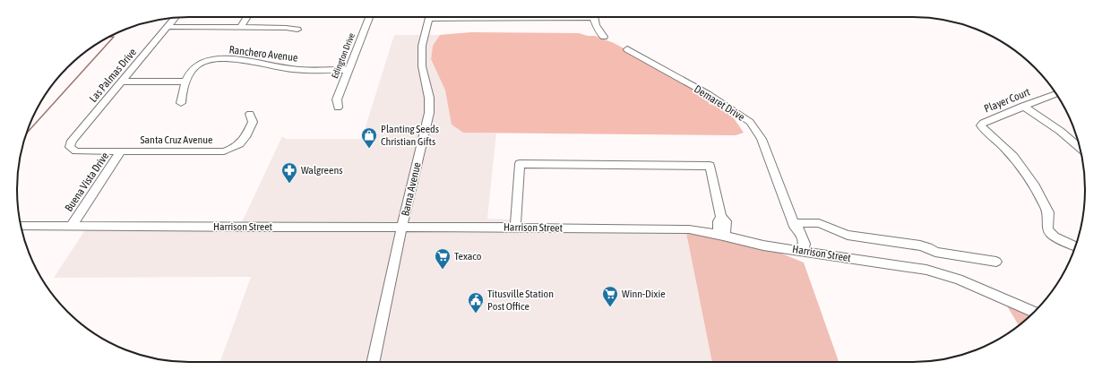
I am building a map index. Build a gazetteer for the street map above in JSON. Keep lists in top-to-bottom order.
{
  "streets": {
    "street": [
      "Ranchero Avenue",
      "Edington Drive",
      "Las Palmas Drive",
      "Player Court",
      "Demaret Drive",
      "Santa Cruz Avenue",
      "Buena Vista Drive",
      "Barna Avenue",
      "Harrison Street"
    ]
  },
  "crossings": [
    ["Ranchero Avenue", "Edington Drive"],
    ["Las Palmas Drive", "Santa Cruz Avenue"],
    ["Demaret Drive", "Harrison Street"],
    ["Santa Cruz Avenue", "Buena Vista Drive"],
    ["Buena Vista Drive", "Harrison Street"],
    ["Barna Avenue", "Harrison Street"]
  ],
  "places": {
    "shop": ["Planting Seeds Christian Gifts"],
    "pharmacy": ["Walgreens"],
    "supermarket": ["Texaco", "Winn-Dixie"],
    "public building": ["Titusville Station Post Office"]
  }
}
